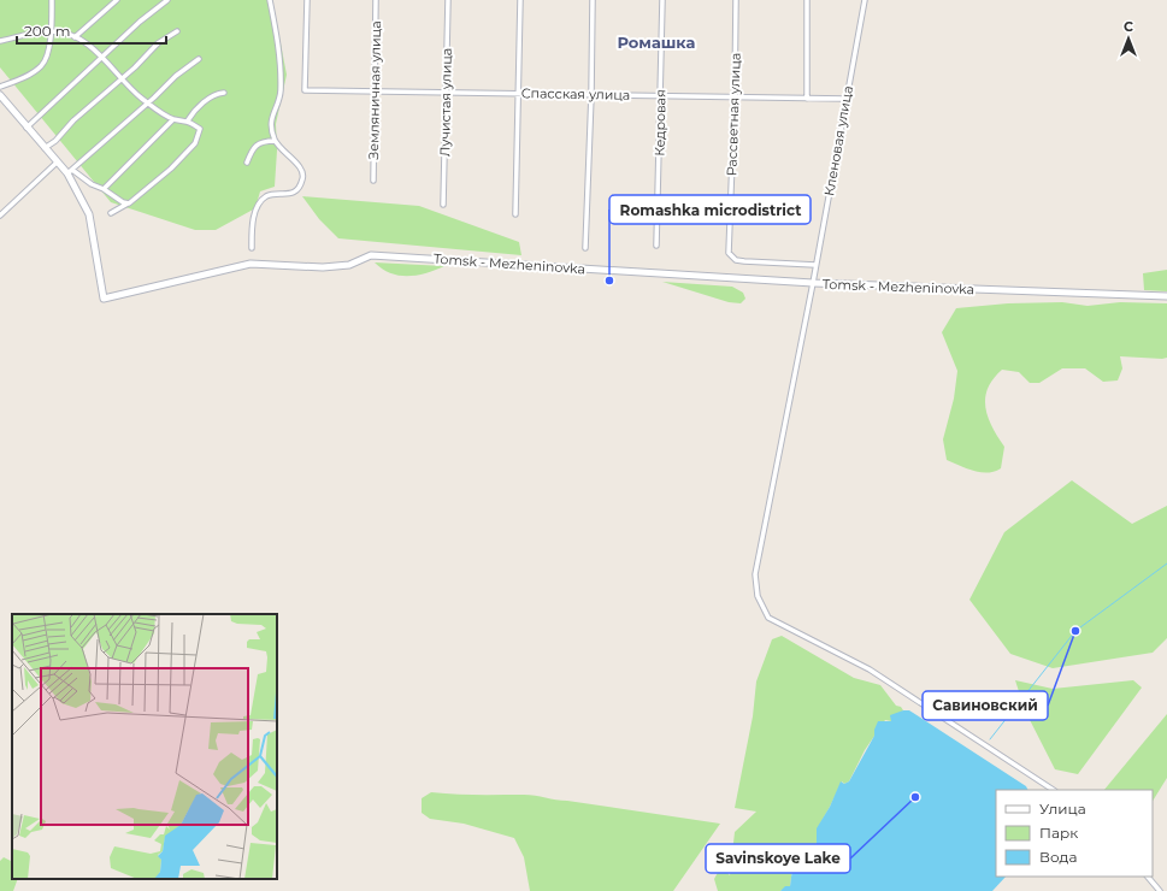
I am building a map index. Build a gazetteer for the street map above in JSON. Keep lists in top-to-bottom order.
{
  "streets": {
    "street": [
      "Земляничная улица",
      "Спасская улица",
      "Лучистая улица",
      "Рассветная улица",
      "Кедровая",
      "Кленовая улица",
      "Tomsk - Mezheninovka"
    ]
  },
  "crossings": [
    ["Земляничная улица", "Спасская улица"],
    ["Спасская улица", "Лучистая улица"],
    ["Спасская улица", "Рассветная улица"],
    ["Спасская улица", "Кедровая"],
    ["Спасская улица", "Кленовая улица"],
    ["Рассветная улица", "Кленовая улица"],
    ["Кленовая улица", "Tomsk - Mezheninovka"]
  ],
  "districts": ["Ромашка"],
  "places": ["Romashka microdistrict", "Савиновский", "Savinskoye Lake"],
  "legend": ["Улица", "Парк", "Вода"],
  "scale_bar": "200 m",
  "north": "top"
}
